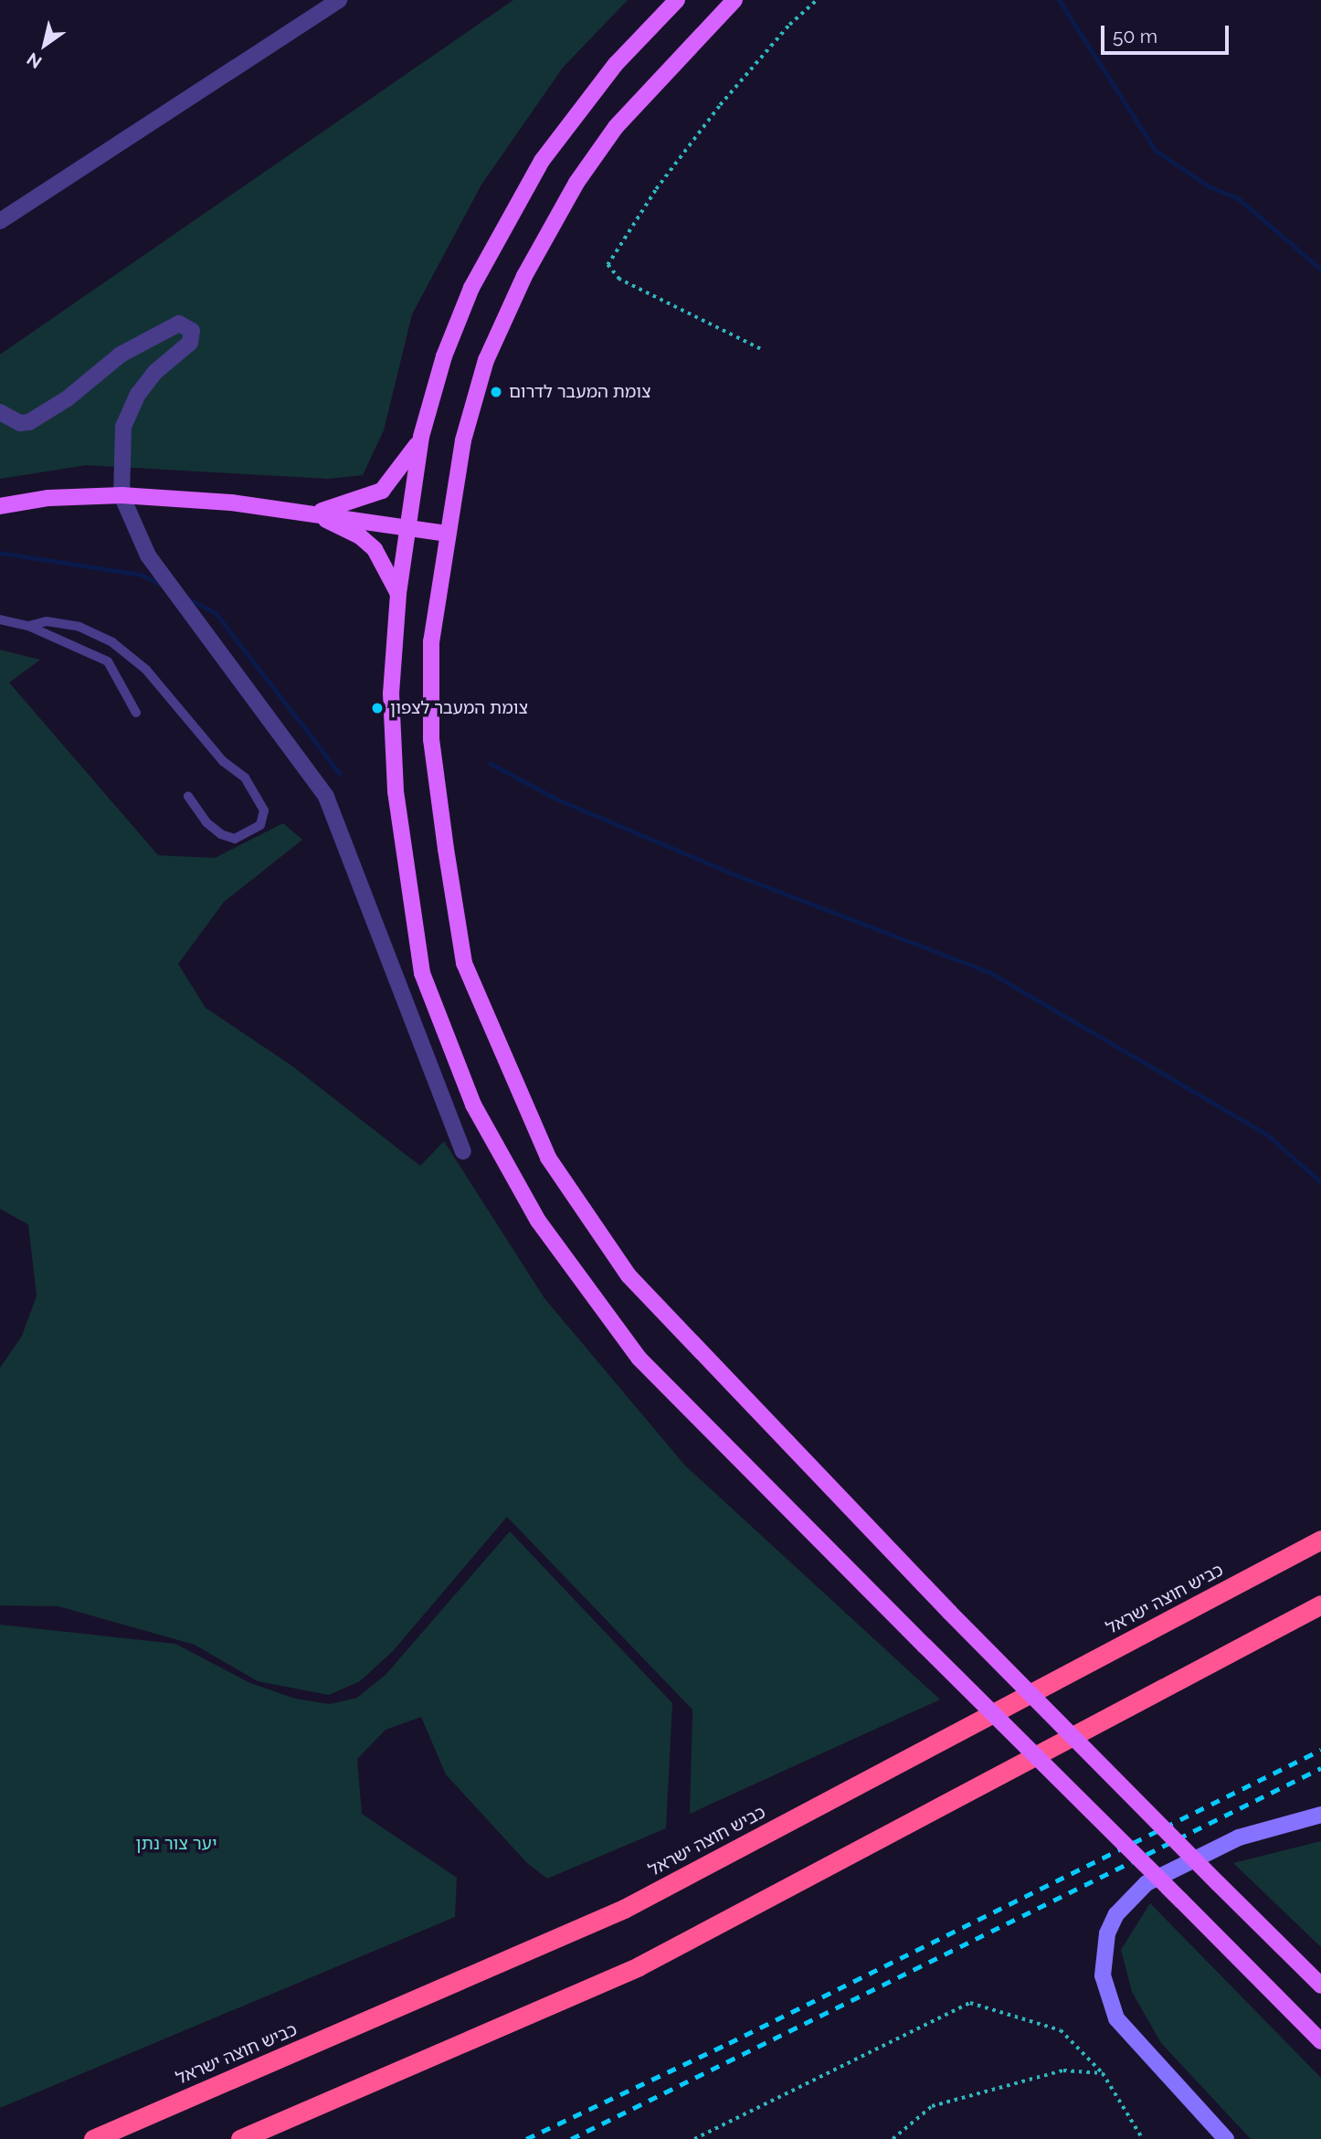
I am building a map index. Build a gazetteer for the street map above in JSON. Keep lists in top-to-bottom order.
{
  "streets": {
    "highway": ["כביש חוצה ישראל"]
  },
  "parks": ["יער צור נתן"],
  "places": ["צומת המעבר לדרום", "צומת המעבר לצפון"],
  "scale_bar": "50 m",
  "north": "bottom left"
}
